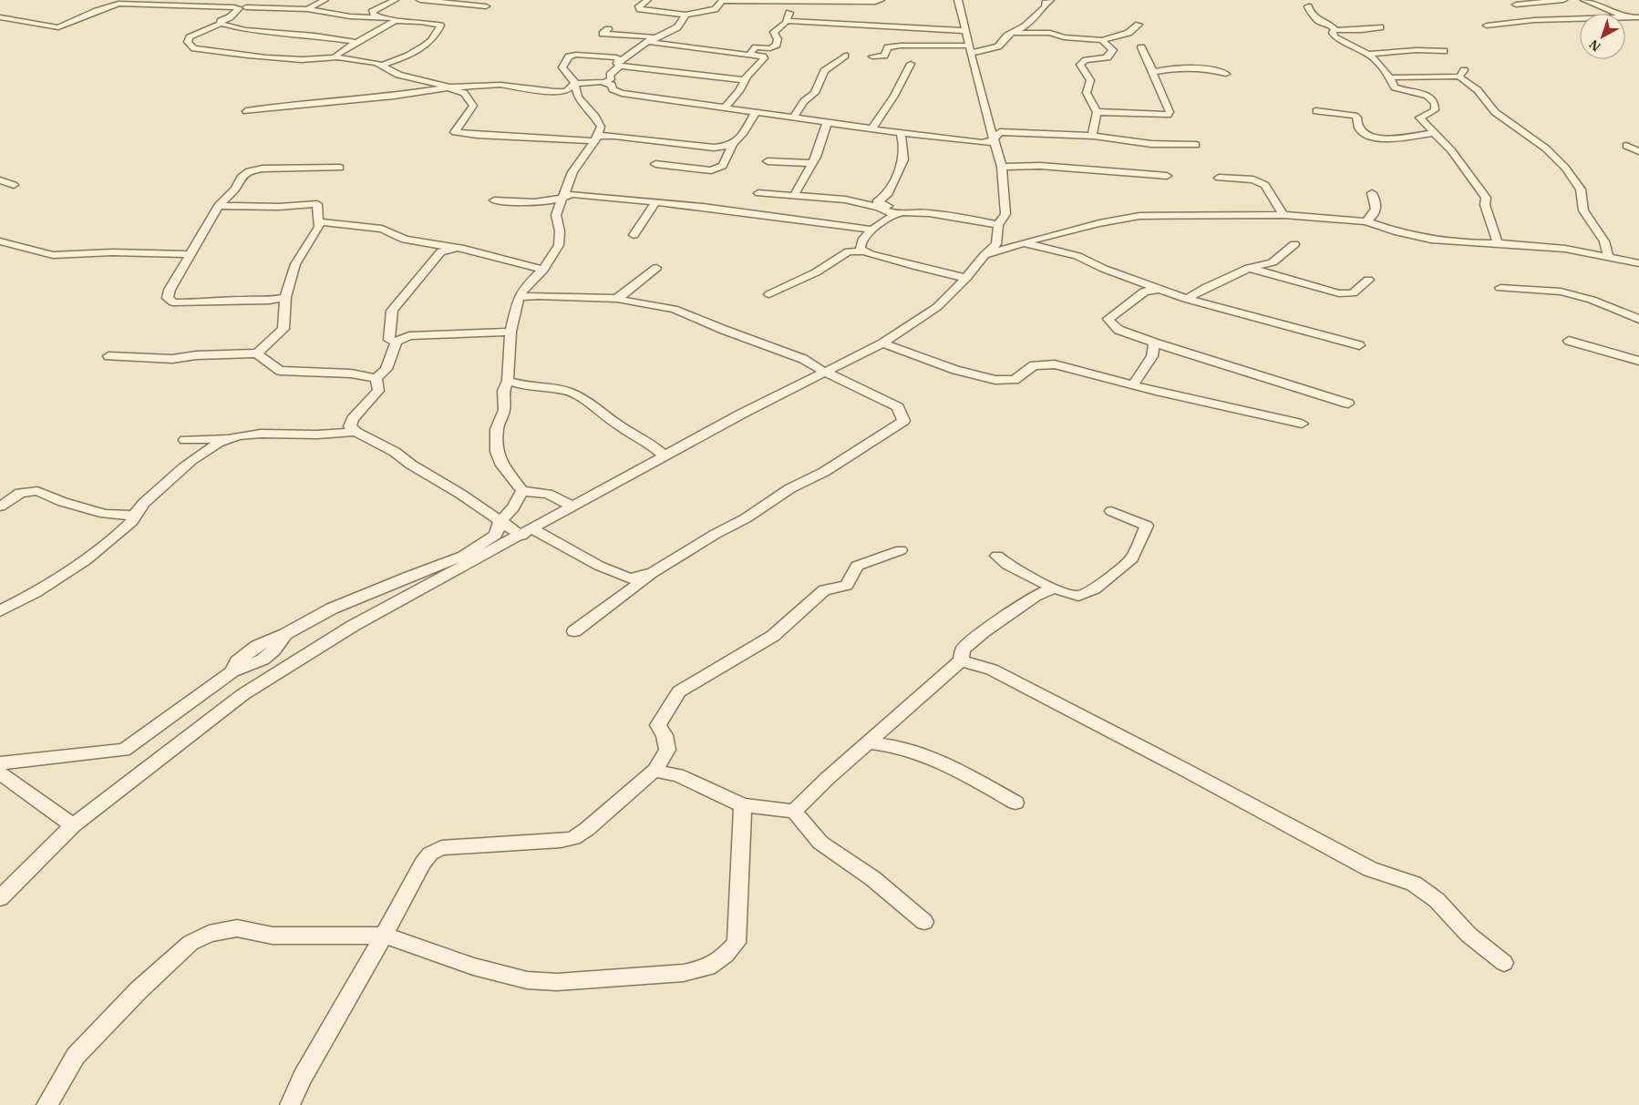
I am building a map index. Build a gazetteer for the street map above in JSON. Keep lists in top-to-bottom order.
{
  "north": "bottom left"
}
